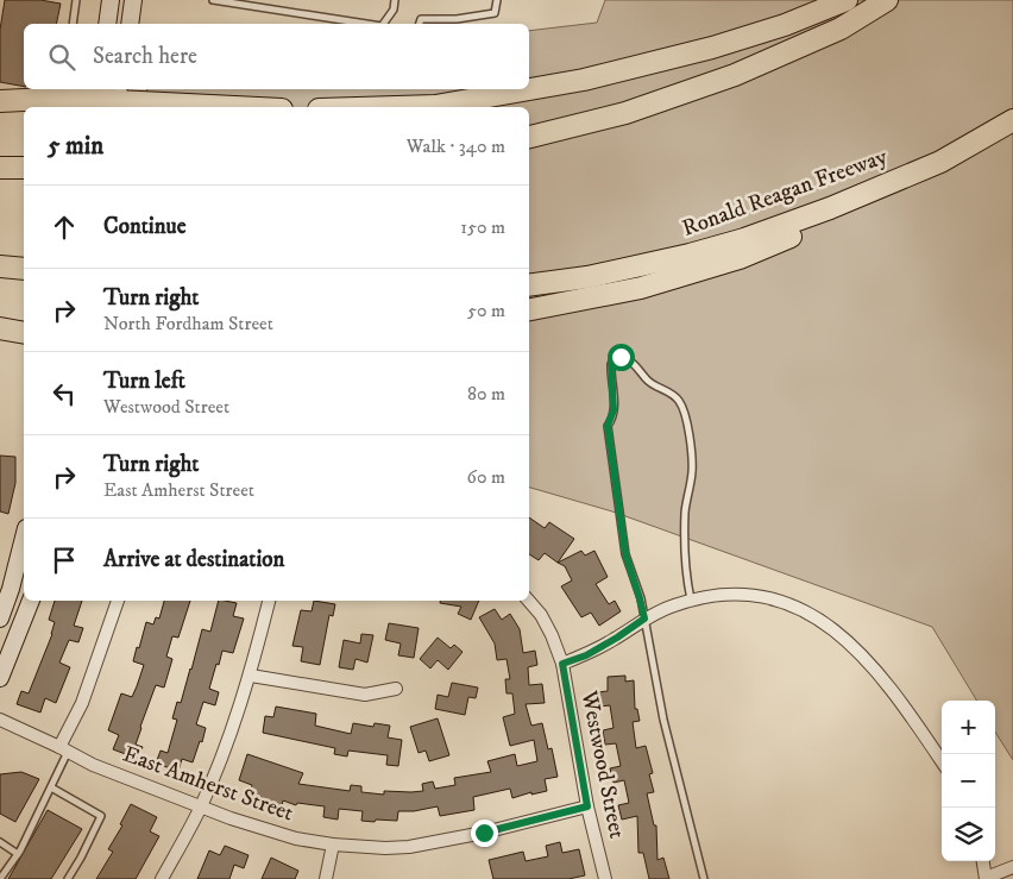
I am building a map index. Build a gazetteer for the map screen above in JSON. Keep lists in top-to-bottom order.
{
  "streets": {
    "highway": ["Ronald Reagan Freeway"],
    "street": ["Westwood Street", "East Amherst Street"]
  },
  "crossings": [
    ["Westwood Street", "East Amherst Street"]
  ],
  "page": {
    "search": "Search here",
    "heading": ["5 min", "Walk · 340 m"],
    "list": [
      ["Continue", "150 m"],
      ["Turn right", "North Fordham Street", "50 m"],
      ["Turn left", "Westwood Street", "80 m"],
      ["Turn right", "East Amherst Street", "60 m"],
      "Arrive at destination"
    ],
    "map_buttons": ["+", "−"]
  }
}
